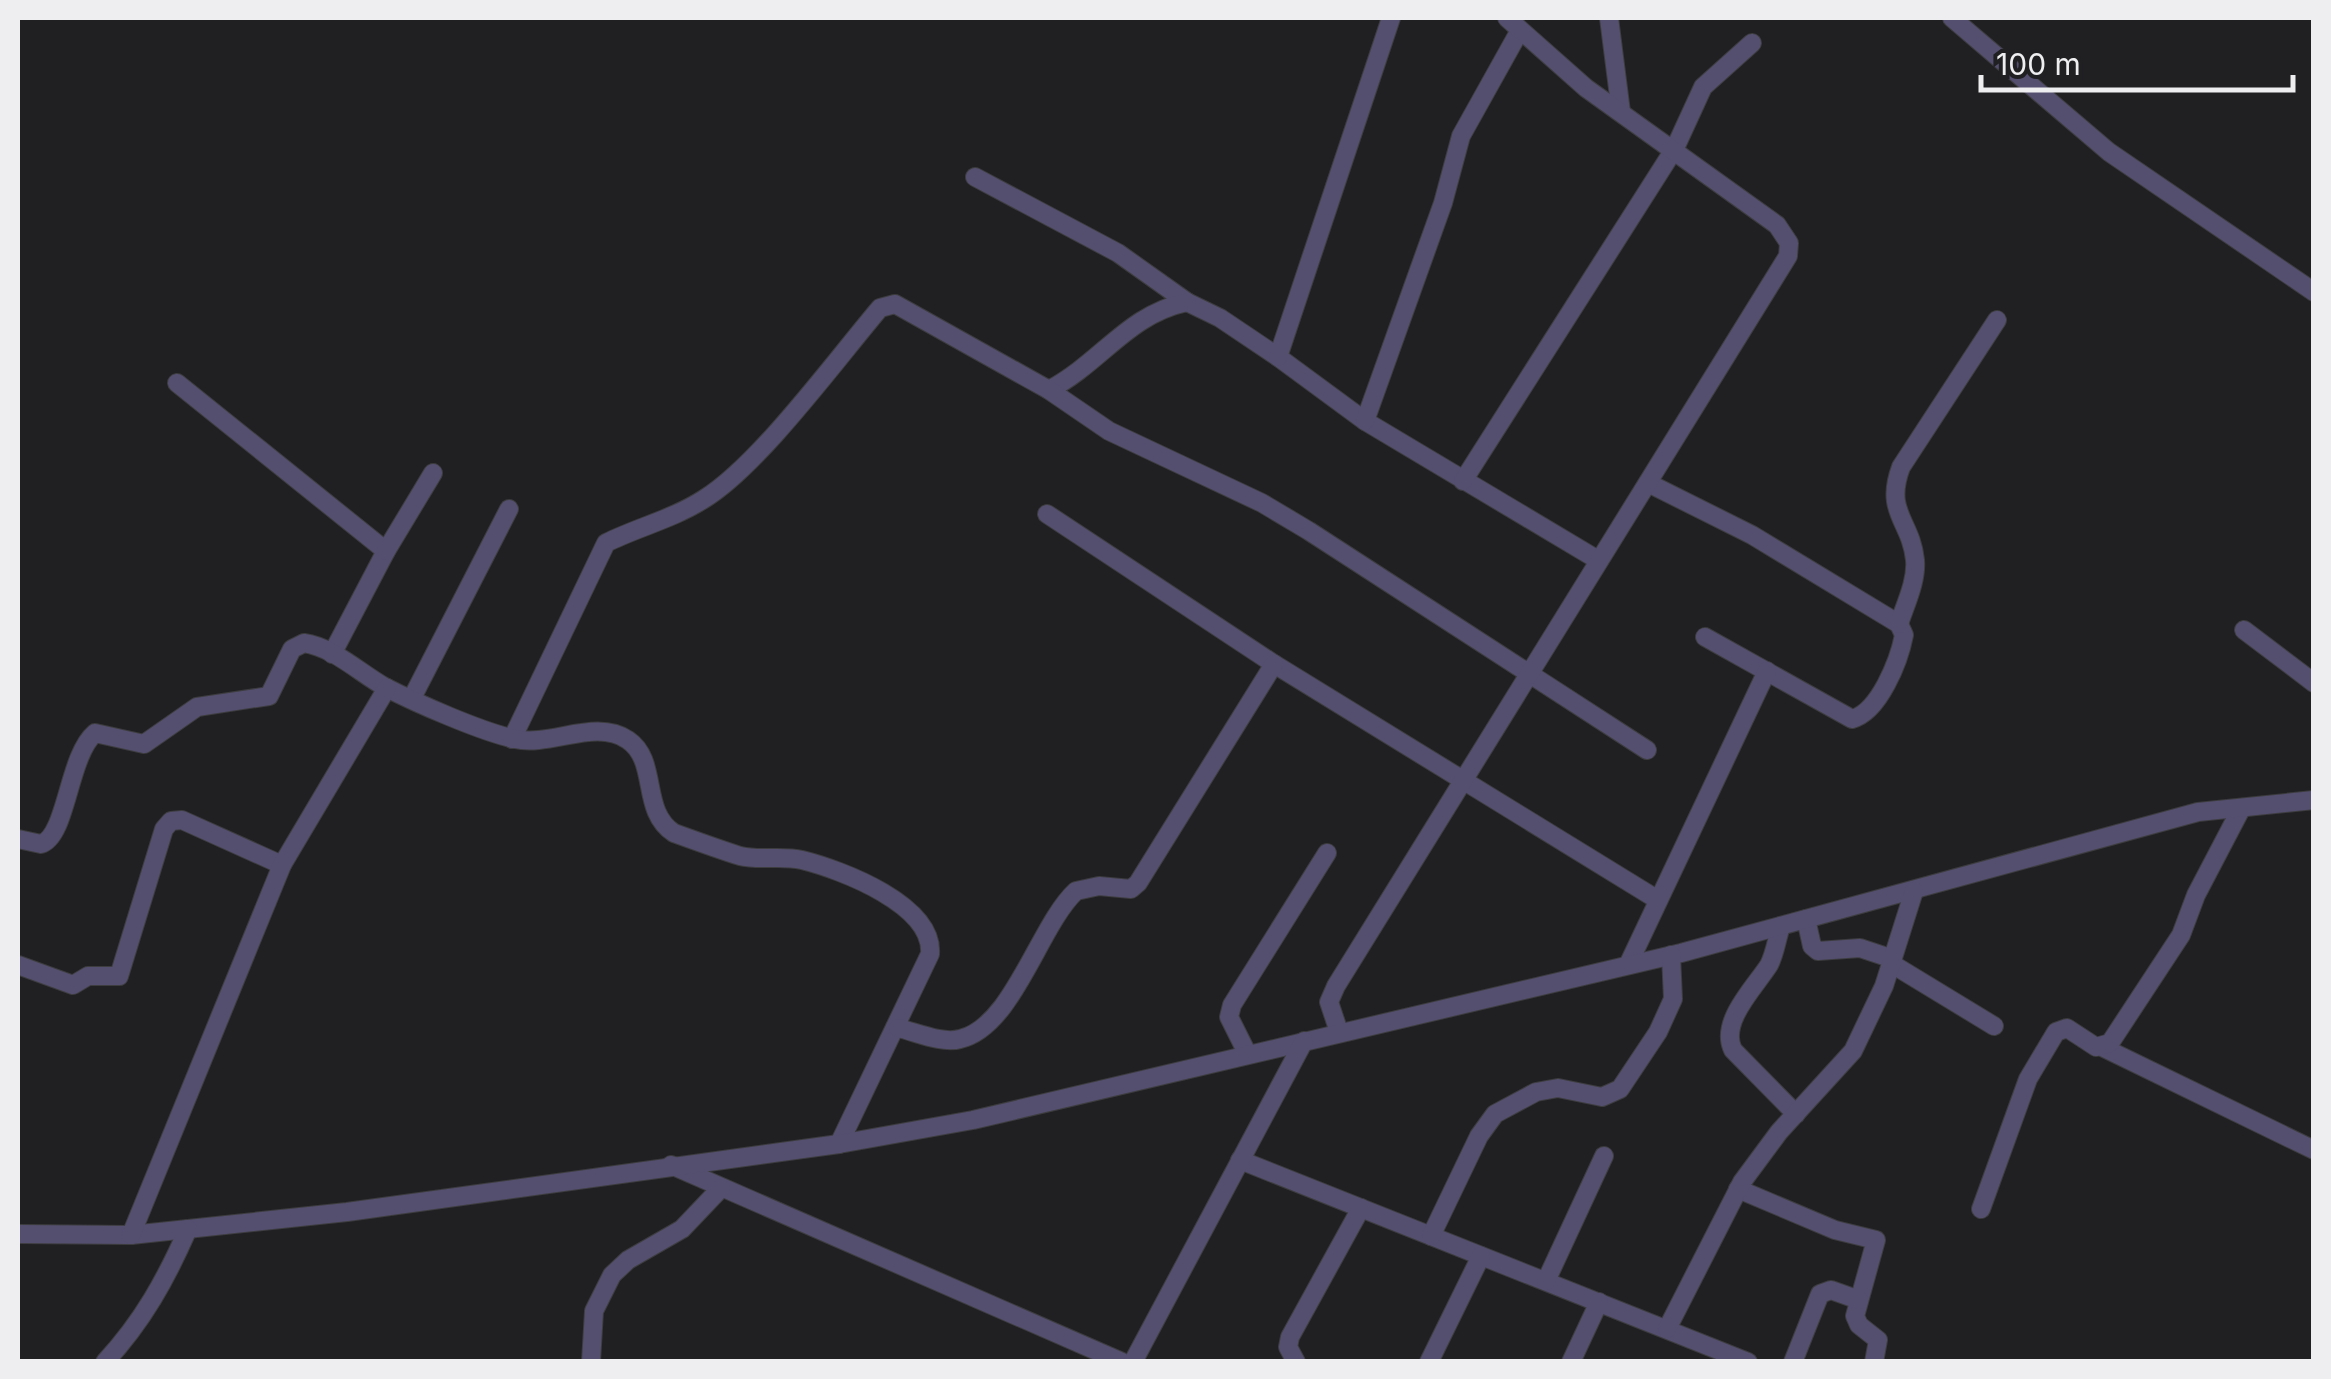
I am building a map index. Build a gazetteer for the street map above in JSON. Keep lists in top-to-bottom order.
{
  "scale_bar": "100 m"
}
